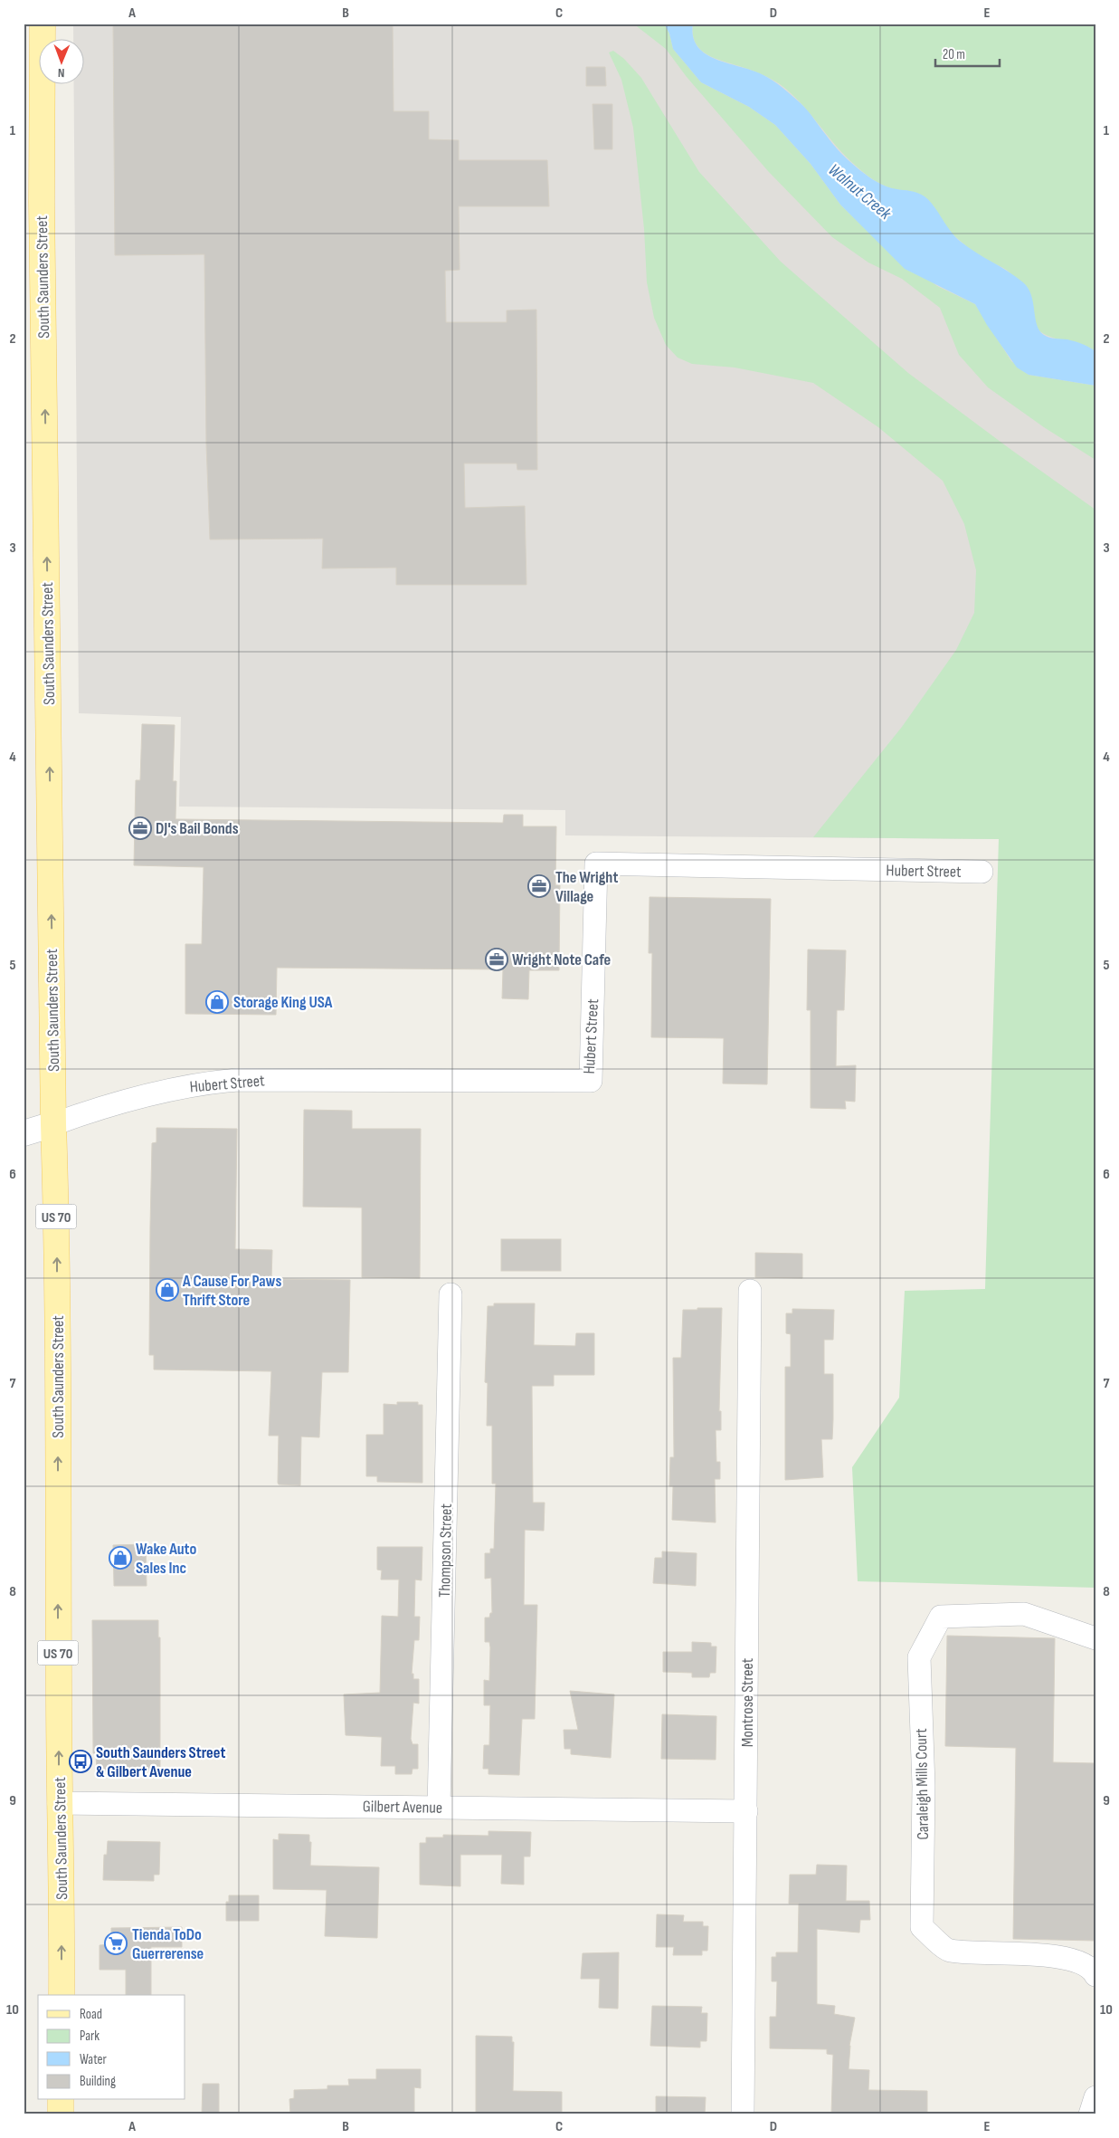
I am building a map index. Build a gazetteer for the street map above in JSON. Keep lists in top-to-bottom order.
{
  "streets": {
    "main road": ["South Saunders Street", "US 70"],
    "street": [
      "Hubert Street",
      "Thompson Street",
      "Montrose Street",
      "Caraleigh Mills Court",
      "Gilbert Avenue"
    ]
  },
  "crossings": [
    ["South Saunders Street", "Hubert Street"],
    ["South Saunders Street", "Gilbert Avenue"],
    ["Thompson Street", "Gilbert Avenue"],
    ["Montrose Street", "Gilbert Avenue"]
  ],
  "one_way": ["South Saunders Street"],
  "water": ["Walnut Creek"],
  "places": {
    "office": ["DJ's Bail Bonds", "The Wright Village", "Wright Note Cafe"],
    "shop": ["Storage King USA", "A Cause For Paws Thrift Store", "Wake Auto Sales Inc"],
    "bus stop": ["South Saunders Street & Gilbert Avenue"],
    "supermarket": ["Tienda ToDo Guerrerense"]
  },
  "legend": [
    "Road",
    "Park",
    "Water",
    "Building"
  ],
  "scale_bar": "20 m",
  "north": "bottom",
  "grid": {
    "columns": [
      "A",
      "B",
      "C",
      "D",
      "E"
    ],
    "rows": [
      "1",
      "2",
      "3",
      "4",
      "5",
      "6",
      "7",
      "8",
      "9",
      "10"
    ]
  }
}
